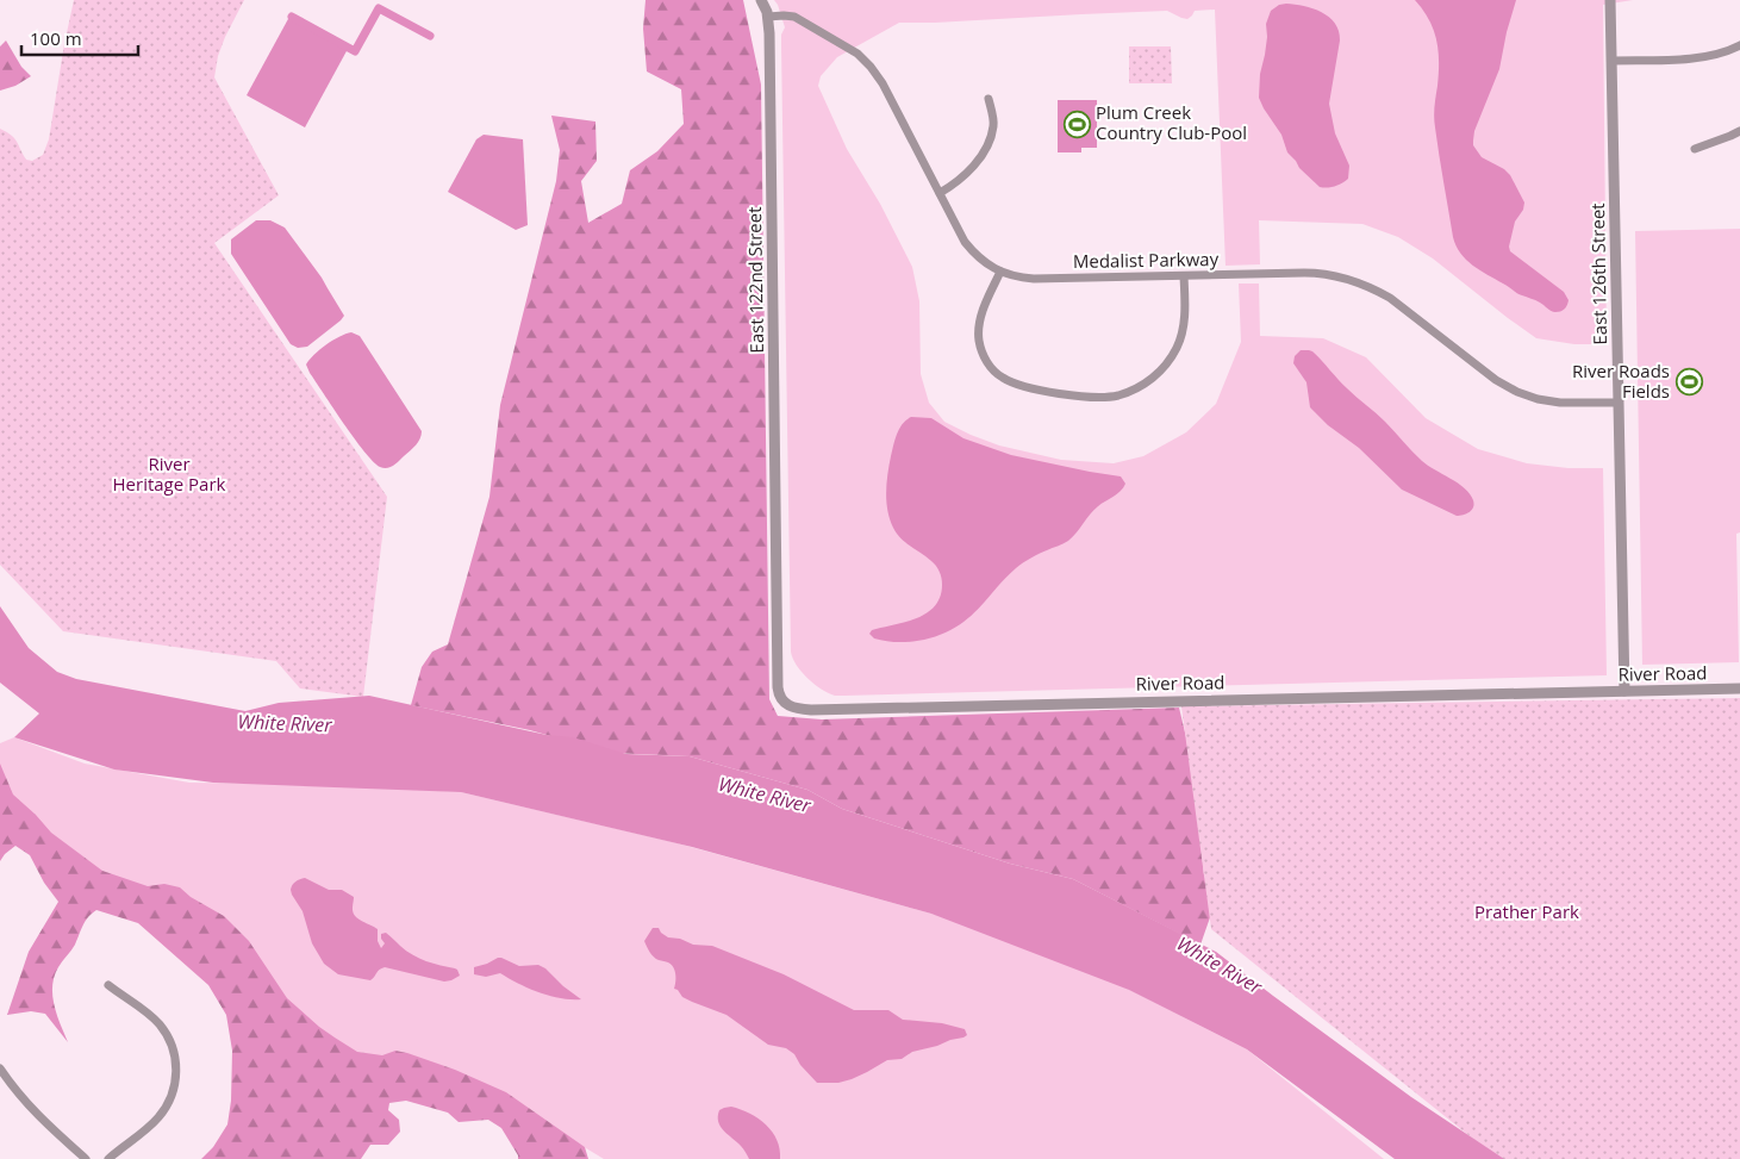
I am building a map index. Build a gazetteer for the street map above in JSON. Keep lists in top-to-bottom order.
{
  "streets": {
    "street": [
      "Medalist Parkway",
      "East 126th Street",
      "East 122nd Street",
      "River Road"
    ]
  },
  "crossings": [
    ["Medalist Parkway", "East 126th Street"],
    ["Medalist Parkway", "East 122nd Street"],
    ["East 126th Street", "River Road"],
    ["East 122nd Street", "River Road"]
  ],
  "water": ["White River"],
  "parks": ["River Heritage Park", "Prather Park"],
  "places": {
    "sports": ["Plum Creek Country Club-Pool", "River Roads Fields"]
  },
  "scale_bar": "100 m"
}
